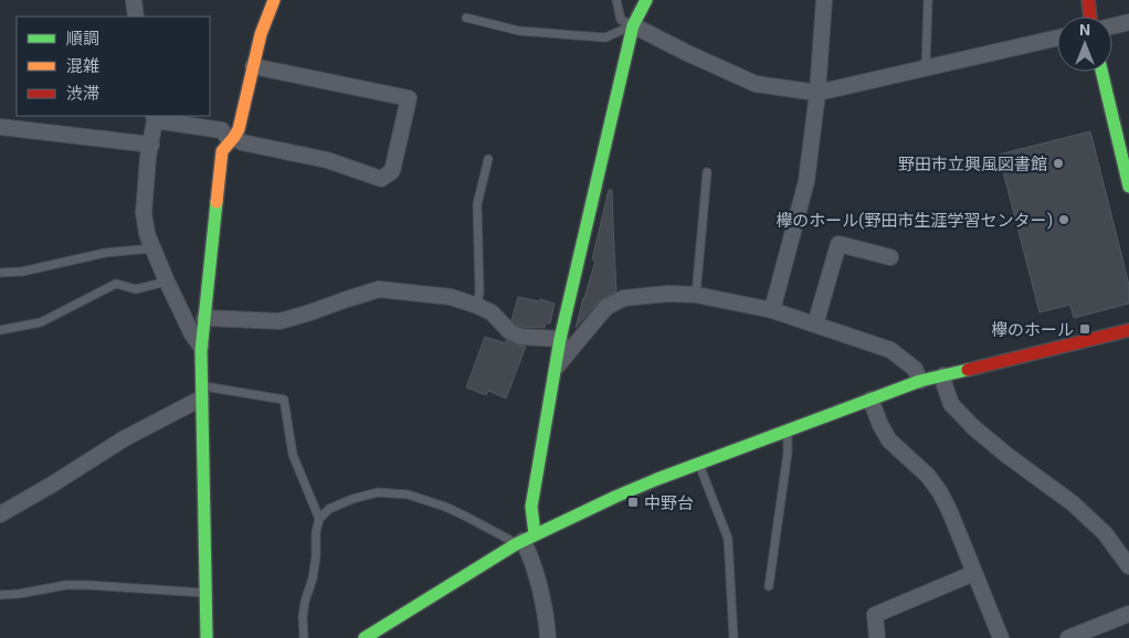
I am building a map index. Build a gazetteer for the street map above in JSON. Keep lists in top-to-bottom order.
{
  "places": {
    "other": ["野田市立興風図書館", "欅のホール(野田市生涯学習センター)"],
    "transit": ["欅のホール", "中野台"]
  },
  "legend": ["順調", "混雑", "渋滞"],
  "north": "top"
}
